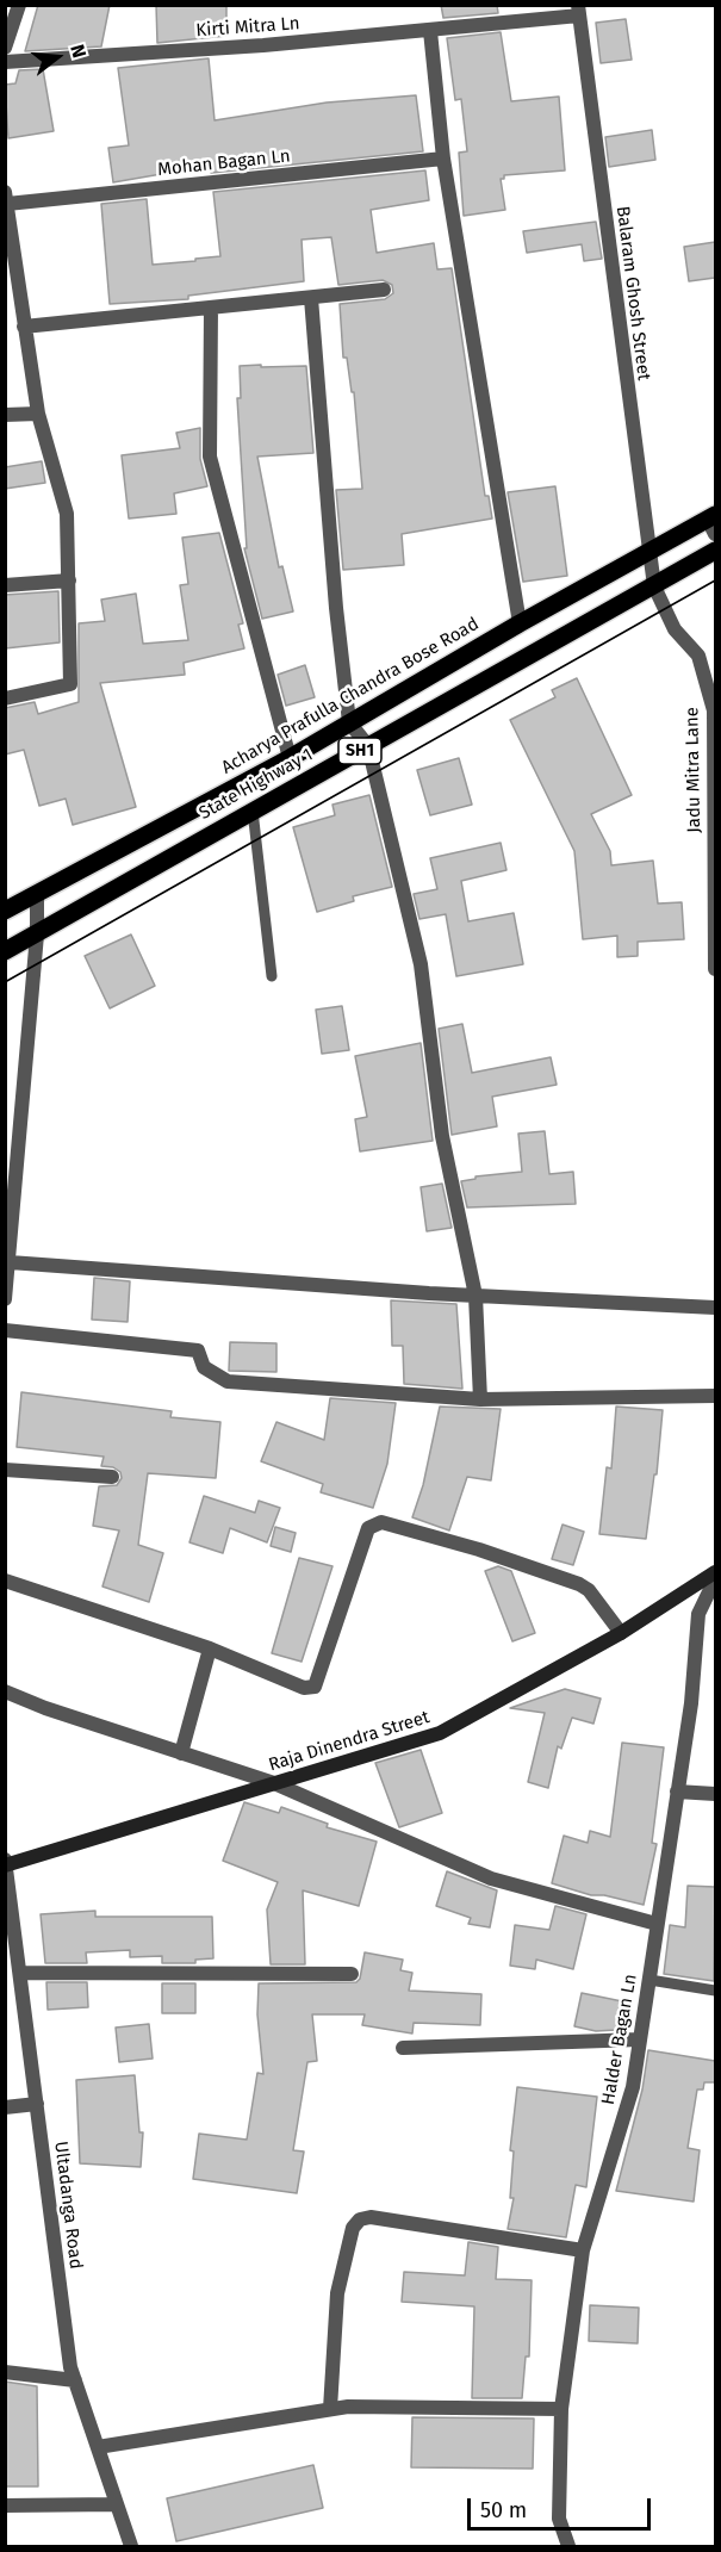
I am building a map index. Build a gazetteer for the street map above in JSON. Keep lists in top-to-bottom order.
{
  "streets": {
    "main road": [
      "Acharya Prafulla Chandra Bose Road",
      "SH1",
      "State Highway 1",
      "Raja Dinendra Street"
    ],
    "street": [
      "Kirti Mitra Ln",
      "Mohan Bagan Ln",
      "Balaram Ghosh Street",
      "Jadu Mitra Lane",
      "Halder Bagan Ln",
      "Ultadanga Road"
    ]
  },
  "crossings": [
    ["Kirti Mitra Ln", "Balaram Ghosh Street"],
    ["Balaram Ghosh Street", "Acharya Prafulla Chandra Bose Road"],
    ["Balaram Ghosh Street", "Jadu Mitra Lane"],
    ["Balaram Ghosh Street", "State Highway 1"],
    ["Jadu Mitra Lane", "State Highway 1"],
    ["Raja Dinendra Street", "Ultadanga Road"]
  ],
  "scale_bar": "50 m",
  "north": "right"
}
